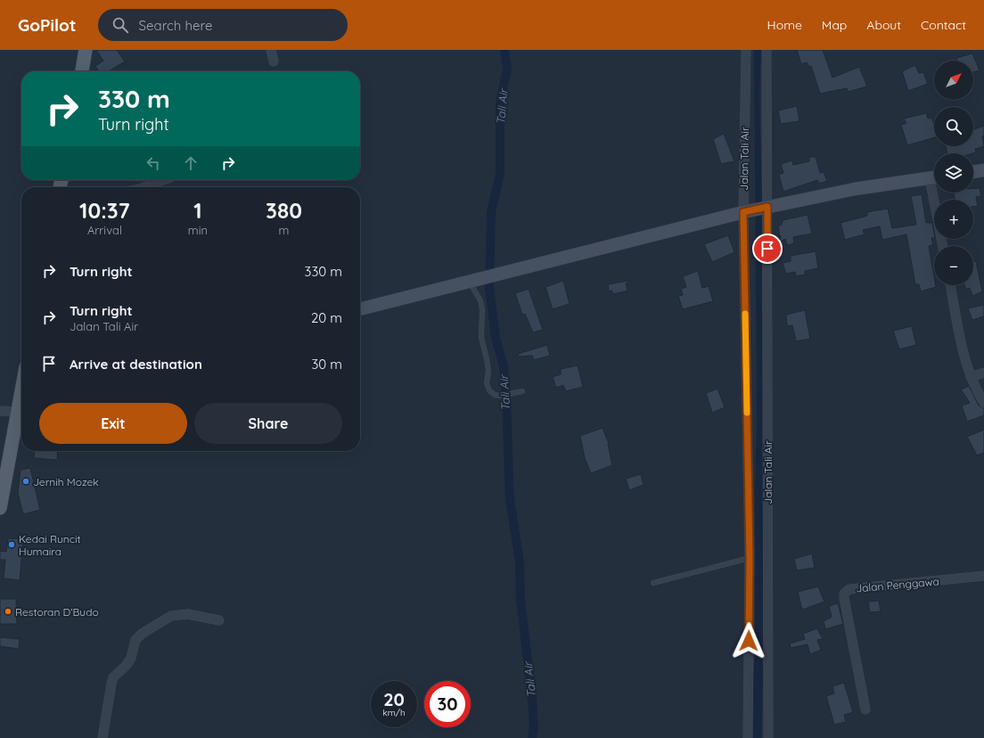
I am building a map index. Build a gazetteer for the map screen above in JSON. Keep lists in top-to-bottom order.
{
  "streets": {
    "street": ["Jalan Tali Air", "Jalan Penggawa"]
  },
  "water": ["Tali Air"],
  "places": ["Jernih Mozek", "Kedai Runcit Humaira", "Restoran D’Budo"],
  "north": "top right",
  "page": {
    "header": "GoPilot",
    "search": "Search here",
    "nav": [
      "Home",
      "Map",
      "About",
      "Contact"
    ],
    "map_buttons": ["+", "−"],
    "turn": ["330 m", "Turn right"],
    "eta": [
      "10:37",
      "Arrival",
      "1",
      "min",
      "380",
      "m"
    ],
    "list": [
      {
        "name": "Turn right",
        "value": "330 m"
      },
      {
        "name": "Turn right",
        "note": "Jalan Tali Air",
        "value": "20 m"
      },
      {
        "name": "Arrive at destination",
        "value": "30 m"
      }
    ],
    "buttons": ["Exit", "Share"],
    "speed": "20 km/h",
    "limit": "30"
  }
}
